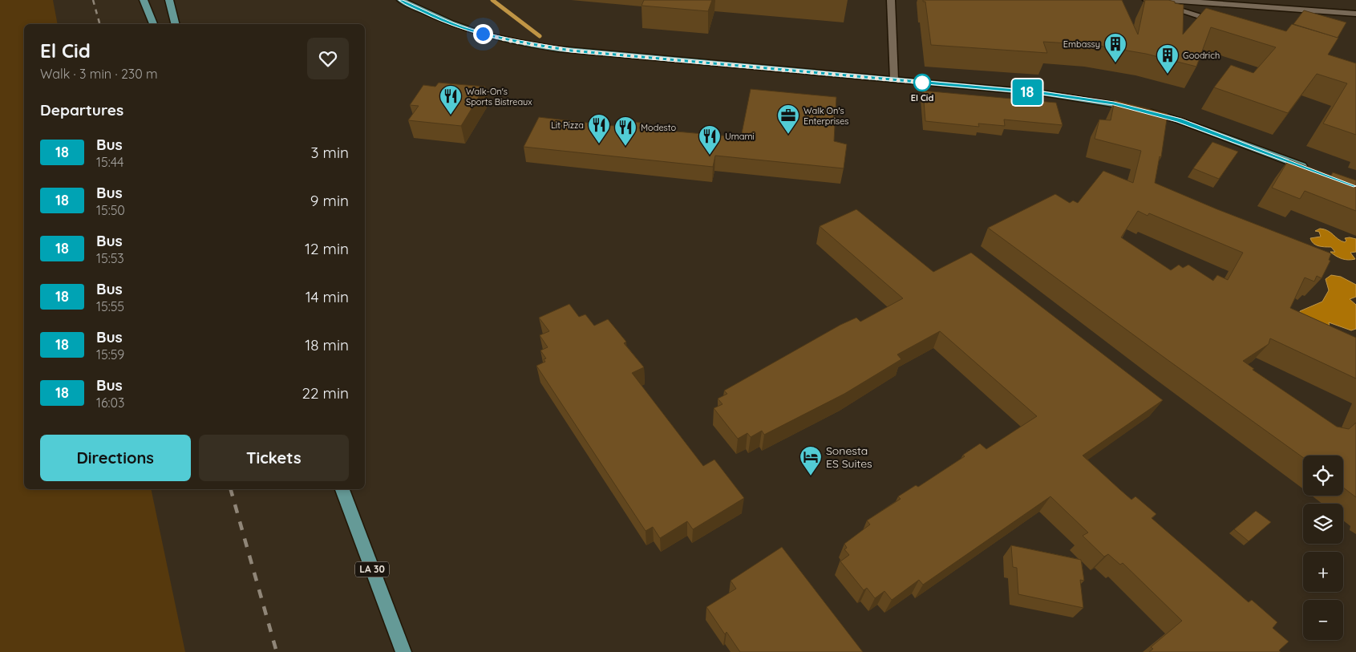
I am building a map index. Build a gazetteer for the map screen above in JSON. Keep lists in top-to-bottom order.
{
  "streets": {
    "main road": ["LA 30"]
  },
  "places": {
    "building": ["Embassy", "Goodrich"],
    "other": ["El Cid"],
    "restaurant": [
      "Walk-On's Sports Bistreaux",
      "Lit Pizza",
      "Modesto",
      "Umami"
    ],
    "office": ["Walk On's Enterprises"],
    "hotel": ["Sonesta ES Suites"]
  },
  "lines": ["bus line 18"],
  "page": {
    "on_map": "18",
    "heading": [
      ["El Cid", "Walk · 3 min · 230 m"],
      "Departures"
    ],
    "list": [
      {
        "mark": "18",
        "name": "Bus",
        "note": "15:44",
        "value": "3 min"
      },
      {
        "mark": "18",
        "name": "Bus",
        "note": "15:50",
        "value": "9 min"
      },
      {
        "mark": "18",
        "name": "Bus",
        "note": "15:53",
        "value": "12 min"
      },
      {
        "mark": "18",
        "name": "Bus",
        "note": "15:55",
        "value": "14 min"
      },
      {
        "mark": "18",
        "name": "Bus",
        "note": "15:59",
        "value": "18 min"
      },
      {
        "mark": "18",
        "name": "Bus",
        "note": "16:03",
        "value": "22 min"
      }
    ],
    "buttons": ["Directions", "Tickets"],
    "map_buttons": ["+", "−"]
  }
}
